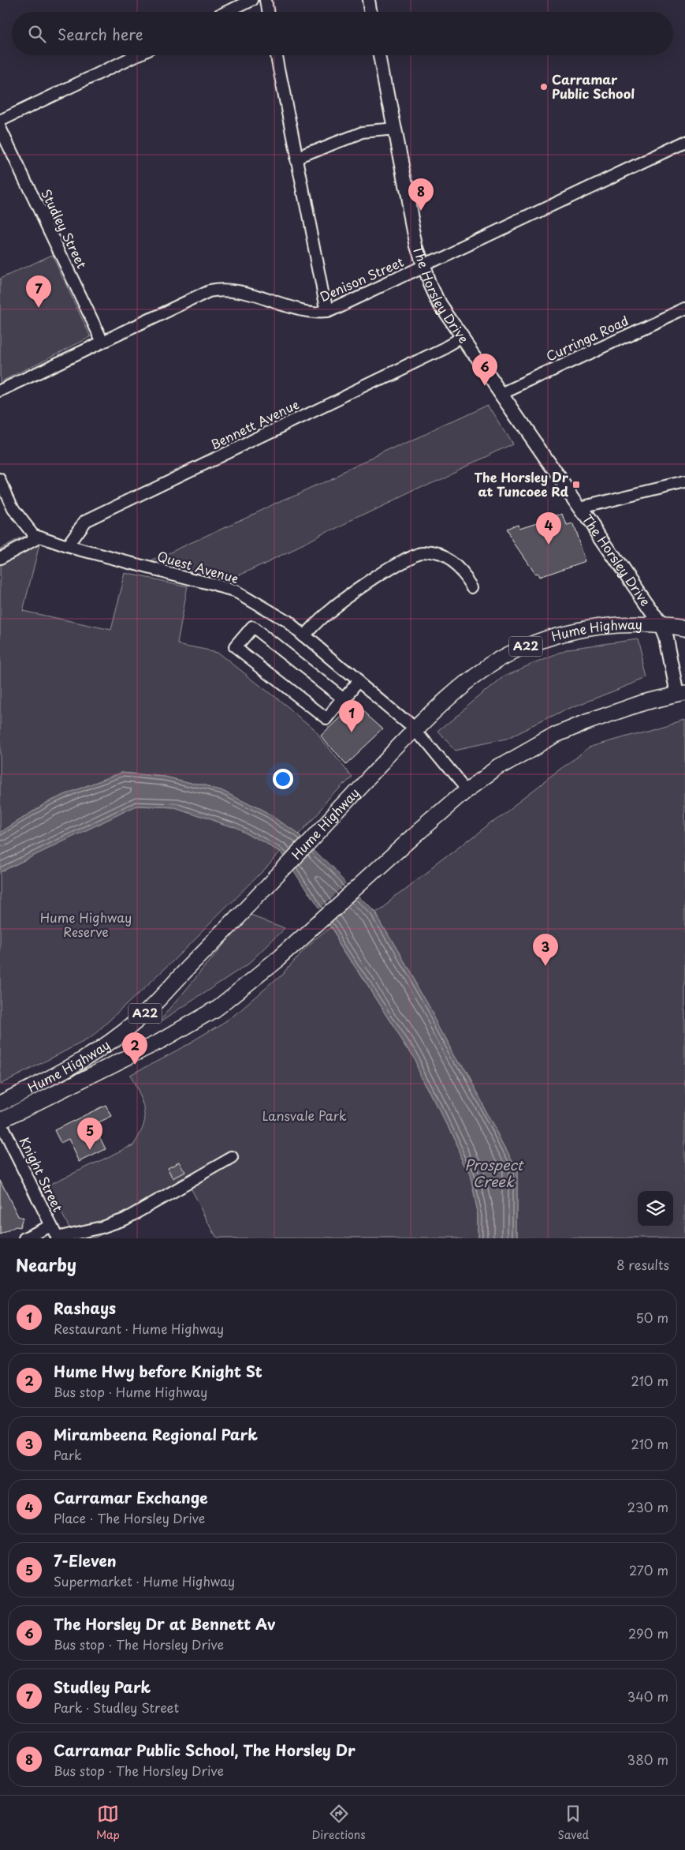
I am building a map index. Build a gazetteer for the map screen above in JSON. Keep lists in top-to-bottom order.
{
  "streets": {
    "highway": ["Hume Highway", "A22"],
    "main road": ["The Horsley Drive"],
    "street": [
      "Studley Street",
      "Denison Street",
      "Curringa Road",
      "Bennett Avenue",
      "Quest Avenue",
      "Knight Street"
    ]
  },
  "crossings": [
    ["Studley Street", "Denison Street"],
    ["Denison Street", "The Horsley Drive"],
    ["The Horsley Drive", "Curringa Road"],
    ["The Horsley Drive", "Bennett Avenue"],
    ["The Horsley Drive", "Hume Highway"],
    ["Bennett Avenue", "Quest Avenue"],
    ["Quest Avenue", "Hume Highway"],
    ["Hume Highway", "Knight Street"]
  ],
  "water": ["Prospect Creek"],
  "parks": ["Hume Highway Reserve", "Lansvale Park"],
  "places": {
    "other": ["Carramar Public School"],
    "transit": ["The Horsley Dr at Tuncoee Rd"]
  },
  "page": {
    "search": "Search here",
    "pins": [
      "8",
      "7",
      "6",
      "4",
      "1",
      "3",
      "2",
      "5"
    ],
    "heading": ["Nearby", "8 results"],
    "list": [
      {
        "mark": "1",
        "name": "Rashays",
        "note": "Restaurant · Hume Highway",
        "value": "50 m"
      },
      {
        "mark": "2",
        "name": "Hume Hwy before Knight St",
        "note": "Bus stop · Hume Highway",
        "value": "210 m"
      },
      {
        "mark": "3",
        "name": "Mirambeena Regional Park",
        "note": "Park",
        "value": "210 m"
      },
      {
        "mark": "4",
        "name": "Carramar Exchange",
        "note": "Place · The Horsley Drive",
        "value": "230 m"
      },
      {
        "mark": "5",
        "name": "7-Eleven",
        "note": "Supermarket · Hume Highway",
        "value": "270 m"
      },
      {
        "mark": "6",
        "name": "The Horsley Dr at Bennett Av",
        "note": "Bus stop · The Horsley Drive",
        "value": "290 m"
      },
      {
        "mark": "7",
        "name": "Studley Park",
        "note": "Park · Studley Street",
        "value": "340 m"
      },
      {
        "mark": "8",
        "name": "Carramar Public School, The Horsley Dr",
        "note": "Bus stop · The Horsley Drive",
        "value": "380 m"
      }
    ],
    "nav": ["Map", "Directions", "Saved"]
  }
}
